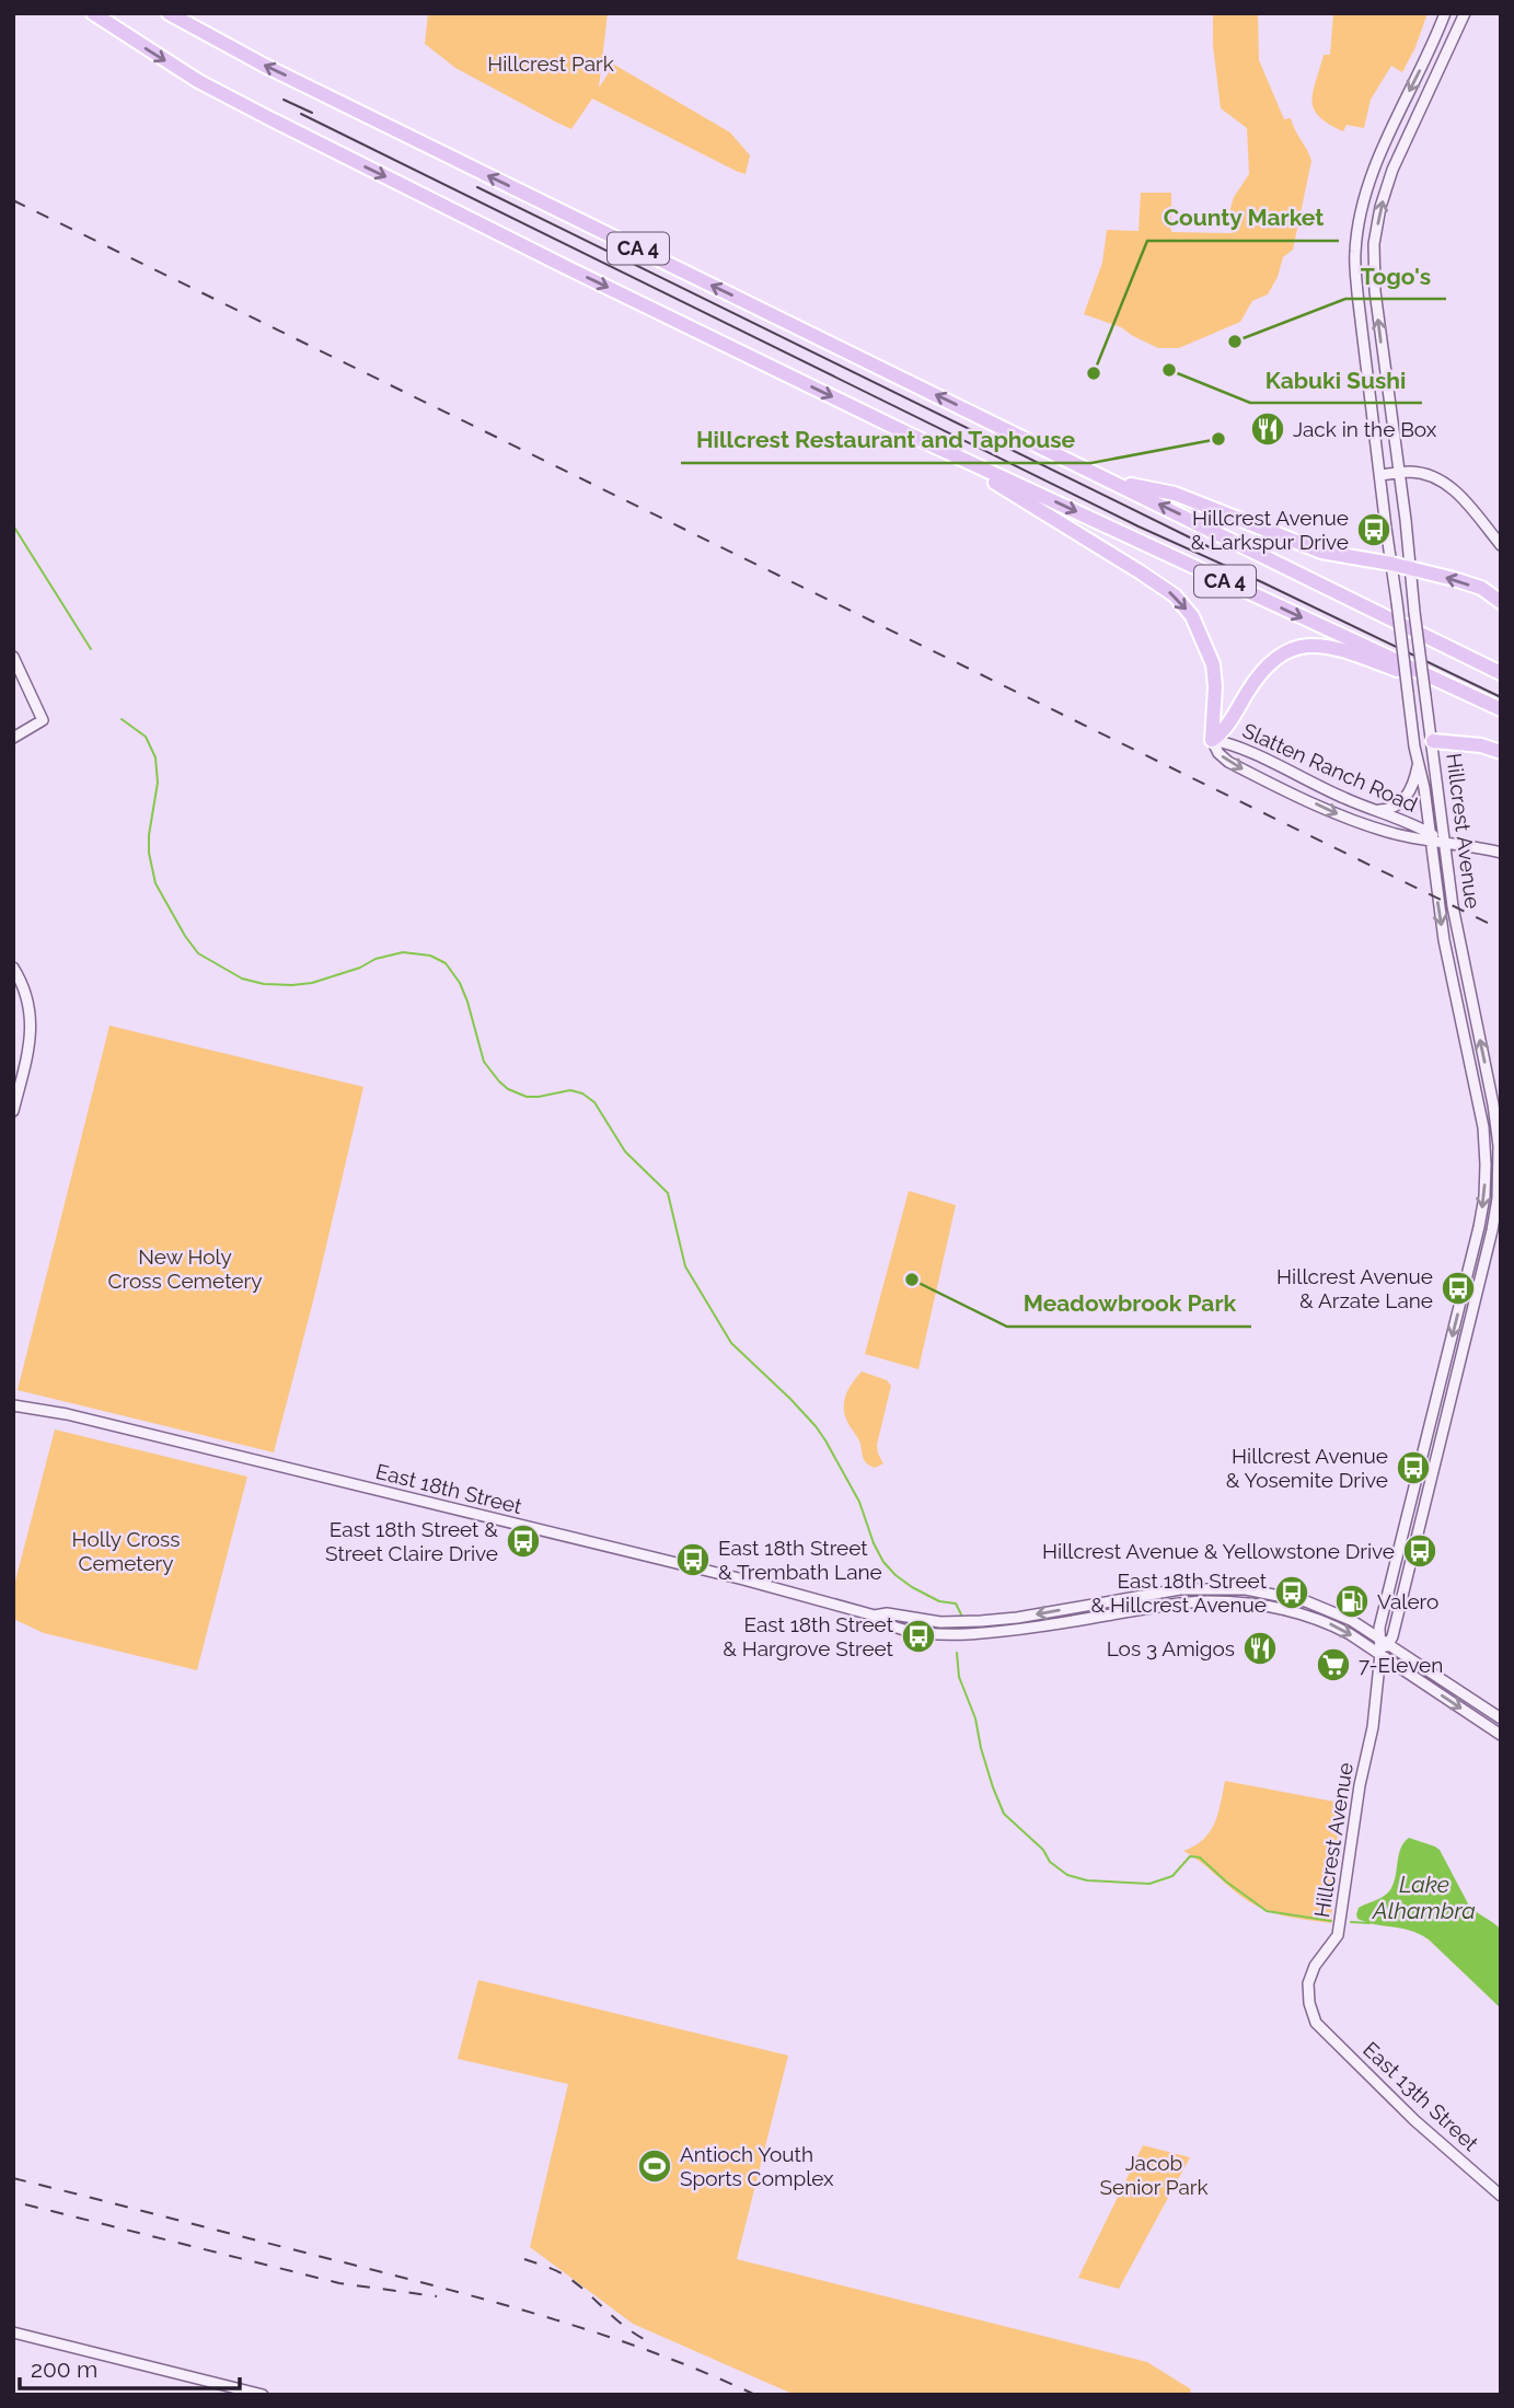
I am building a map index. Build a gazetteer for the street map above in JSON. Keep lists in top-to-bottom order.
{
  "streets": {
    "highway": ["CA 4"],
    "main road": [
      "Slatten Ranch Road",
      "Hillcrest Avenue",
      "East 18th Street",
      "East 13th Street"
    ]
  },
  "crossings": [
    ["Slatten Ranch Road", "Hillcrest Avenue"],
    ["Hillcrest Avenue", "East 18th Street"],
    ["Hillcrest Avenue", "East 13th Street"]
  ],
  "water": ["Lake Alhambra"],
  "parks": [
    "Hillcrest Park",
    "New Holy Cross Cemetery",
    "Holly Cross Cemetery",
    "Jacob Senior Park"
  ],
  "places": {
    "other": [
      "Togo's",
      "Kabuki Sushi",
      "County Market",
      "Hillcrest Restaurant and Taphouse",
      "Meadowbrook Park"
    ],
    "restaurant": ["Jack in the Box", "Los 3 Amigos"],
    "bus stop": [
      "Hillcrest Avenue & Larkspur Drive",
      "Hillcrest Avenue & Arzate Lane",
      "Hillcrest Avenue & Yosemite Drive",
      "East 18th Street & Street Claire Drive",
      "Hillcrest Avenue & Yellowstone Drive",
      "East 18th Street & Trembath Lane",
      "East 18th Street & Hillcrest Avenue",
      "East 18th Street & Hargrove Street"
    ],
    "fuel station": ["Valero"],
    "supermarket": ["7-Eleven"],
    "sports": ["Antioch Youth Sports Complex"]
  },
  "scale_bar": "200 m"
}
